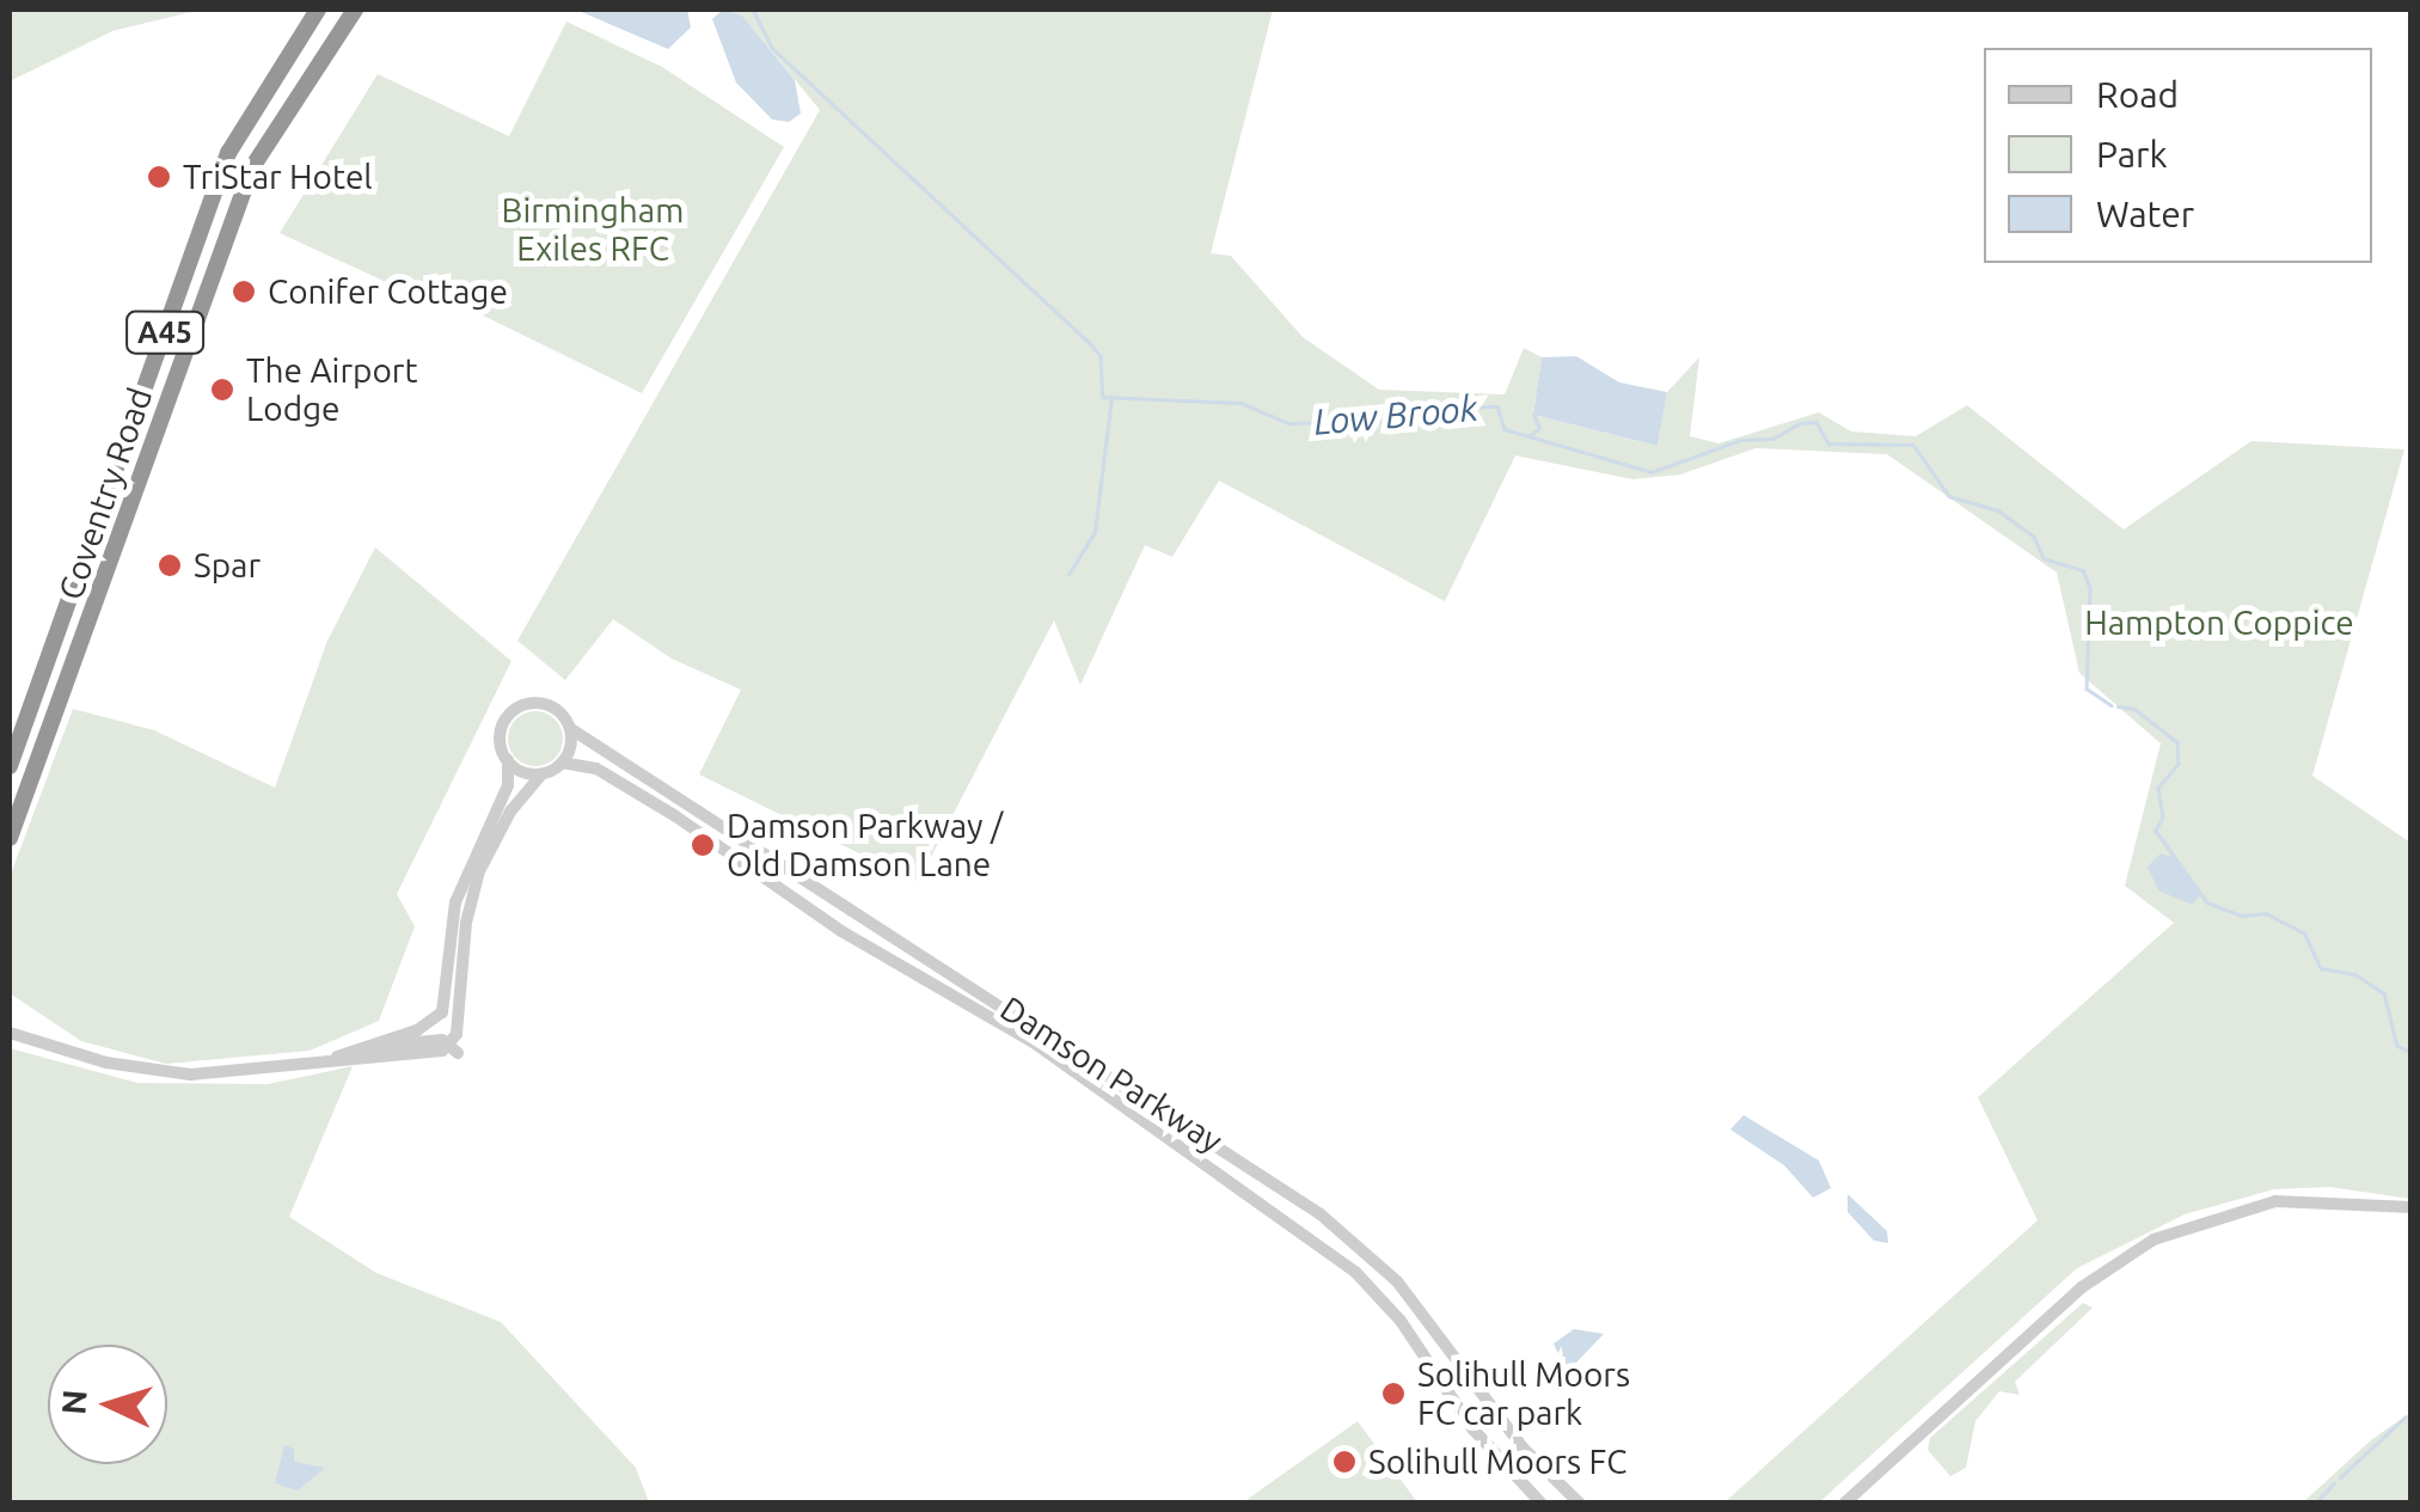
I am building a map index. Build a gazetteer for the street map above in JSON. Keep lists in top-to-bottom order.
{
  "streets": {
    "highway": ["A45", "Coventry Road"],
    "street": ["Damson Parkway"]
  },
  "water": ["Low Brook"],
  "parks": ["Birmingham Exiles RFC", "Hampton Coppice"],
  "places": [
    "TriStar Hotel",
    "Conifer Cottage",
    "The Airport Lodge",
    "Spar",
    "Damson Parkway / Old Damson Lane",
    "Solihull Moors FC car park",
    "Solihull Moors FC"
  ],
  "legend": ["Road", "Park", "Water"],
  "north": "left"
}
